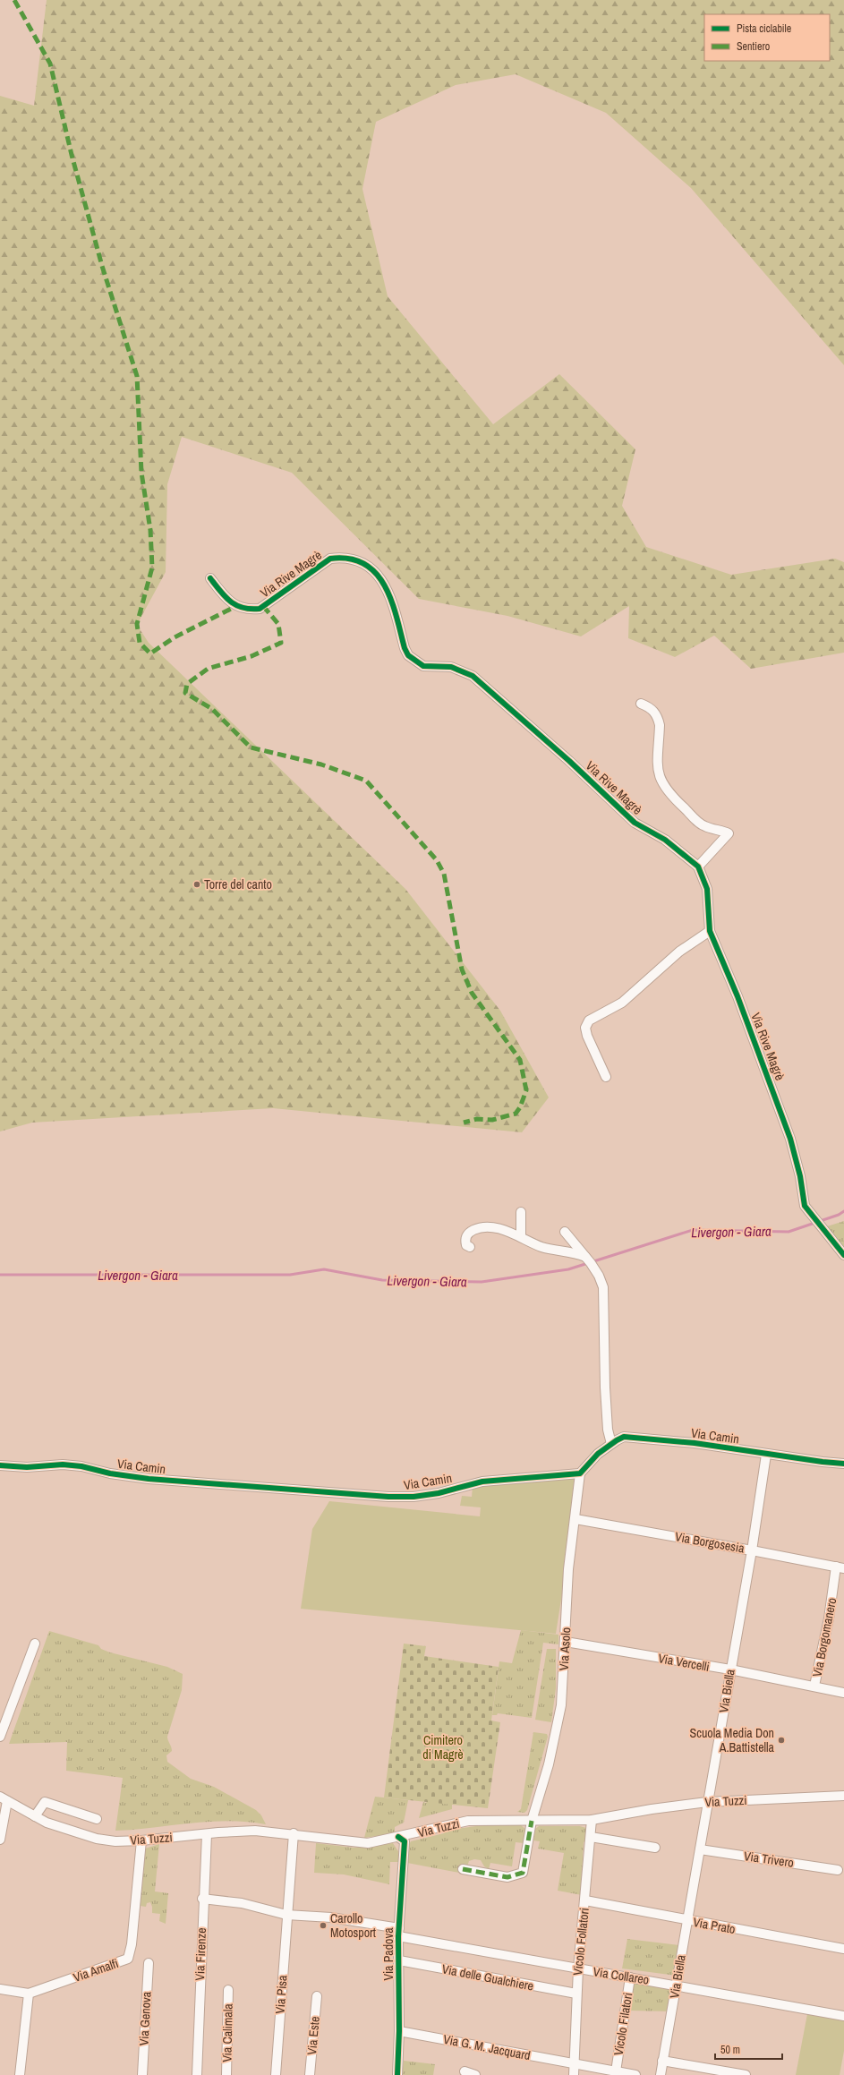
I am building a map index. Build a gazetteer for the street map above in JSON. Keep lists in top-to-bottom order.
{
  "streets": {
    "street": [
      "Via Rive Magrè",
      "Via Camin",
      "Via Borgosesia",
      "Via Borgomanero",
      "Via Asolo",
      "Via Vercelli",
      "Via Biella",
      "Via Tuzzi",
      "Via Trivero",
      "Via Prato",
      "Vicolo Follatori",
      "Via Firenze",
      "Via Padova",
      "Via Amalfi",
      "Via Collareo",
      "Via delle Gualchiere",
      "Via Pisa",
      "Via Genova",
      "Vicolo Filatori",
      "Via Calimala",
      "Via Este",
      "Via G. M. Jacquard"
    ]
  },
  "crossings": [
    ["Via Camin", "Via Asolo"],
    ["Via Camin", "Via Biella"],
    ["Via Borgosesia", "Via Borgomanero"],
    ["Via Borgosesia", "Via Asolo"],
    ["Via Borgosesia", "Via Biella"],
    ["Via Borgomanero", "Via Vercelli"],
    ["Via Asolo", "Via Vercelli"],
    ["Via Asolo", "Via Tuzzi"],
    ["Via Vercelli", "Via Biella"],
    ["Via Biella", "Via Tuzzi"],
    ["Via Biella", "Via Trivero"],
    ["Via Biella", "Via Prato"],
    ["Via Biella", "Via Collareo"],
    ["Via Tuzzi", "Vicolo Follatori"],
    ["Via Tuzzi", "Via Firenze"],
    ["Via Tuzzi", "Via Padova"],
    ["Via Tuzzi", "Via Amalfi"],
    ["Via Tuzzi", "Via Pisa"],
    ["Via Prato", "Vicolo Follatori"],
    ["Vicolo Follatori", "Via Collareo"],
    ["Vicolo Follatori", "Via delle Gualchiere"],
    ["Vicolo Follatori", "Via G. M. Jacquard"],
    ["Via Padova", "Via Collareo"],
    ["Via Padova", "Via delle Gualchiere"],
    ["Via Padova", "Via G. M. Jacquard"],
    ["Via Collareo", "Vicolo Filatori"]
  ],
  "water": ["Livergon - Giara"],
  "parks": ["Cimitero di Magrè"],
  "places": ["Torre del canto", "Scuola Media Don A.Battistella", "Carollo Motosport"],
  "legend": ["Pista ciclabile", "Sentiero"],
  "scale_bar": "50 m"
}
